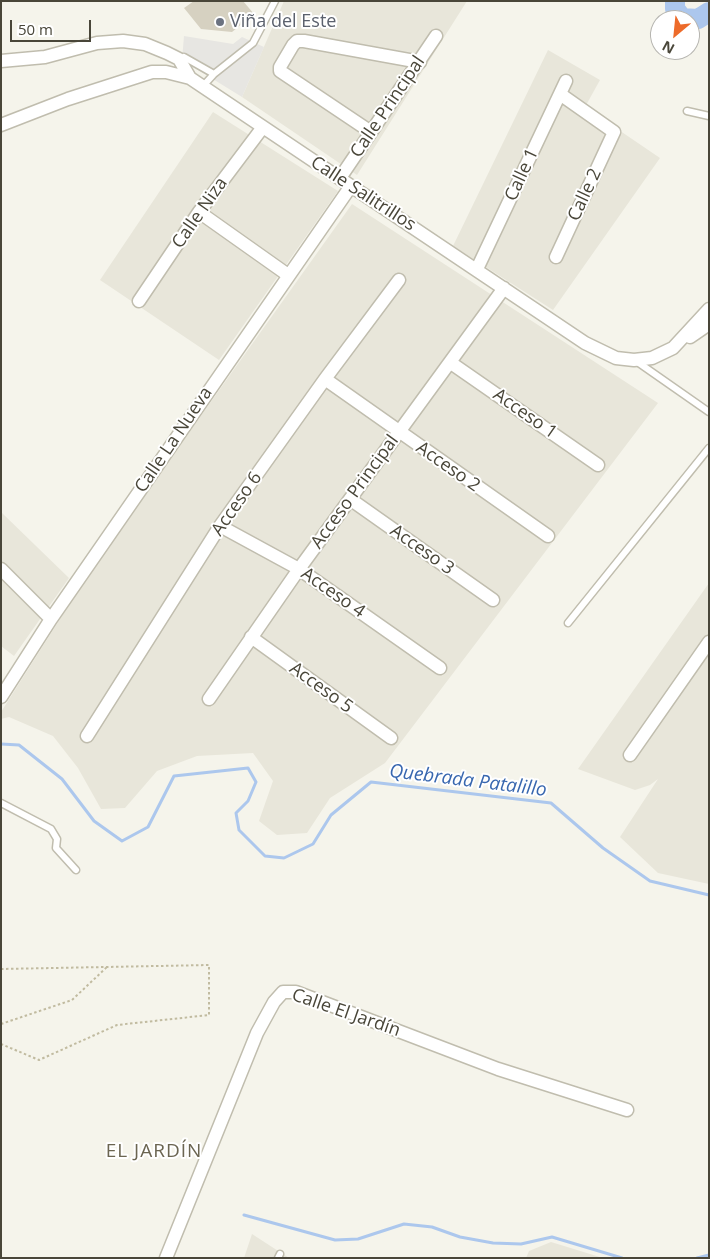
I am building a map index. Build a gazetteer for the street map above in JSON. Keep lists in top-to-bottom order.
{
  "streets": {
    "street": [
      "Calle Principal",
      "Calle 1",
      "Calle Salitrillos",
      "Calle 2",
      "Calle Niza",
      "Acceso 1",
      "Calle La Nueva",
      "Acceso 2",
      "Acceso Principal",
      "Acceso 6",
      "Acceso 3",
      "Acceso 4",
      "Acceso 5",
      "Calle El Jardín"
    ]
  },
  "crossings": [
    ["Calle Principal", "Calle Salitrillos"],
    ["Calle 1", "Calle Salitrillos"],
    ["Calle 1", "Calle 2"],
    ["Calle Salitrillos", "Calle Niza"],
    ["Calle Salitrillos", "Calle La Nueva"],
    ["Calle Salitrillos", "Acceso Principal"],
    ["Acceso 1", "Acceso Principal"],
    ["Acceso 2", "Acceso Principal"],
    ["Acceso 2", "Acceso 6"],
    ["Acceso Principal", "Acceso 3"],
    ["Acceso Principal", "Acceso 4"],
    ["Acceso Principal", "Acceso 5"],
    ["Acceso 6", "Acceso 4"]
  ],
  "districts": ["EL JARDÍN"],
  "water": ["Quebrada Patalillo"],
  "places": ["Viña del Este"],
  "scale_bar": "50 m",
  "north": "bottom left"
}
